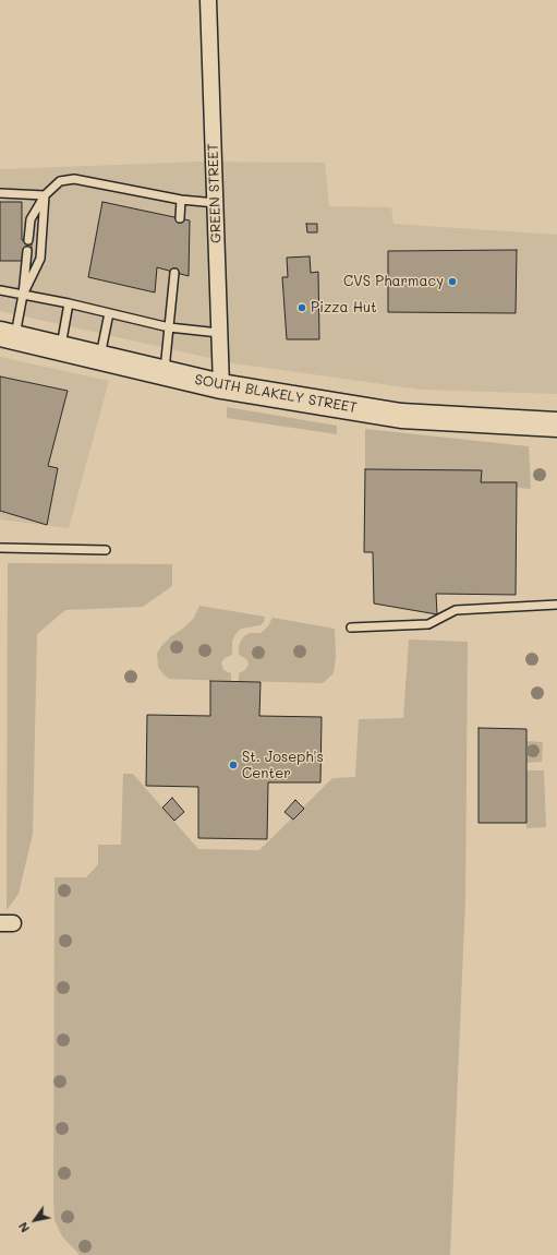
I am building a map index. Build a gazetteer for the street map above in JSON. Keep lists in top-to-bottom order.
{
  "streets": {
    "main road": ["SOUTH BLAKELY STREET"],
    "street": ["GREEN STREET"]
  },
  "crossings": [
    ["GREEN STREET", "SOUTH BLAKELY STREET"]
  ],
  "places": ["CVS Pharmacy", "Pizza Hut", "St. Joseph's Center"],
  "north": "bottom left"
}
